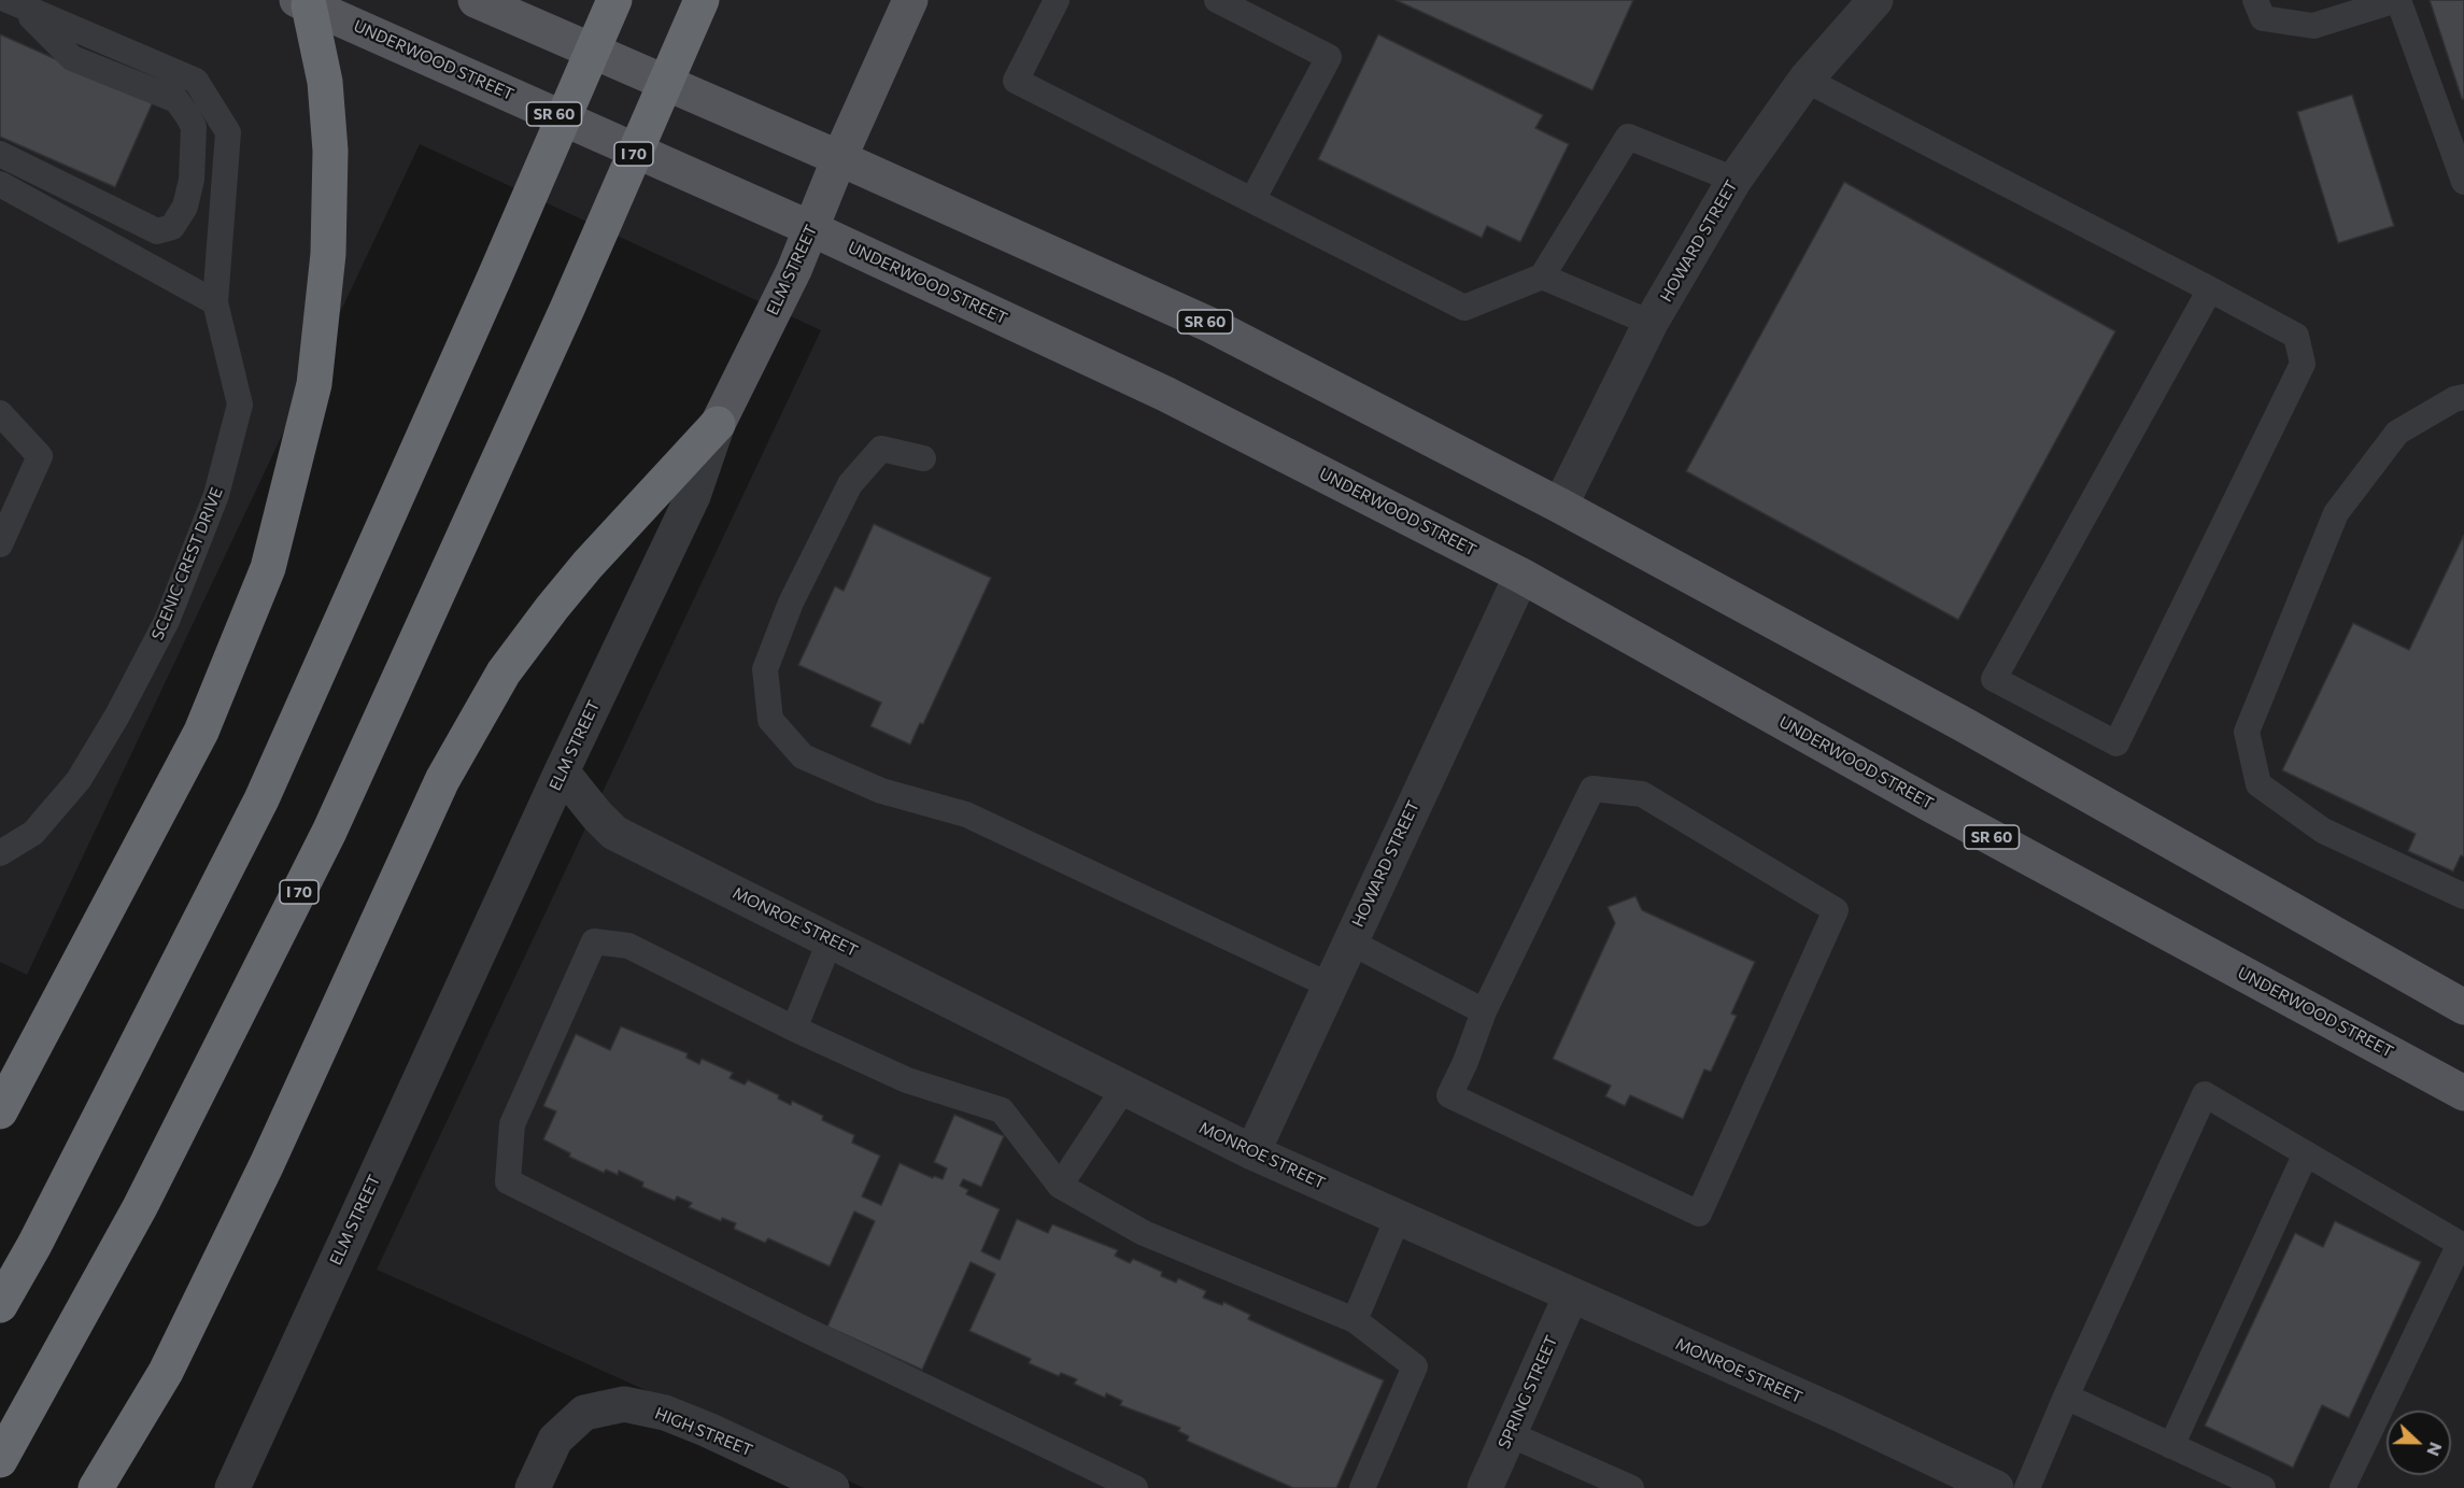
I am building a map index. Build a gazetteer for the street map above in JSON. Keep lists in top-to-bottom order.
{
  "streets": {
    "highway": ["I 70"],
    "main road": ["UNDERWOOD STREET", "SR 60", "ELM STREET"],
    "street": [
      "HOWARD STREET",
      "MONROE STREET",
      "SPRING STREET",
      "HIGH STREET"
    ],
    "lane": ["SCENIC CREST DRIVE"]
  },
  "crossings": [
    ["UNDERWOOD STREET", "HOWARD STREET"],
    ["UNDERWOOD STREET", "ELM STREET"],
    ["SR 60", "HOWARD STREET"],
    ["SR 60", "ELM STREET"],
    ["HOWARD STREET", "MONROE STREET"],
    ["ELM STREET", "MONROE STREET"],
    ["MONROE STREET", "SPRING STREET"]
  ],
  "north": "right"
}
